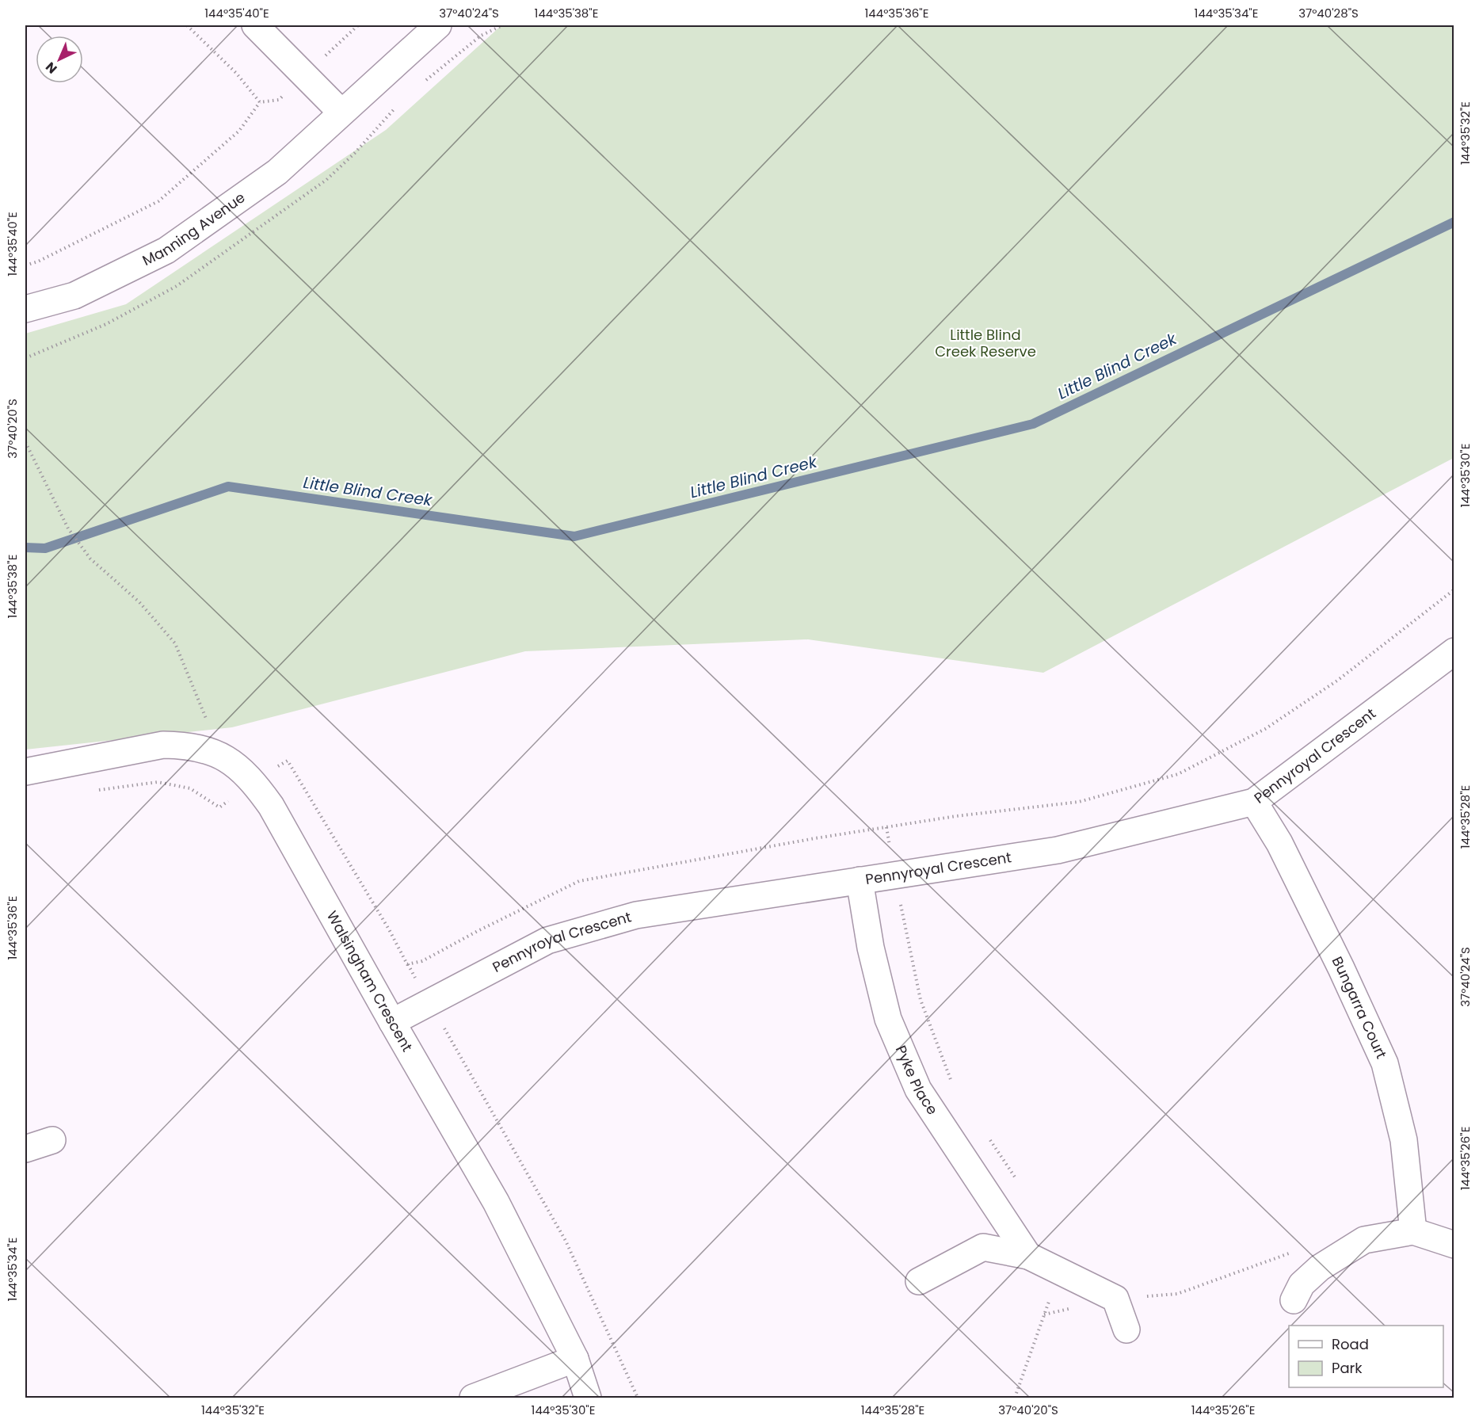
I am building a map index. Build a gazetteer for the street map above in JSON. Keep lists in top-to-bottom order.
{
  "streets": {
    "street": [
      "Manning Avenue",
      "Pennyroyal Crescent",
      "Walsingham Crescent",
      "Bungarra Court",
      "Pyke Place"
    ]
  },
  "crossings": [
    ["Pennyroyal Crescent", "Walsingham Crescent"],
    ["Pennyroyal Crescent", "Bungarra Court"],
    ["Pennyroyal Crescent", "Pyke Place"]
  ],
  "water": ["Little Blind Creek"],
  "parks": ["Little Blind Creek Reserve"],
  "legend": ["Road", "Park"],
  "north": "bottom left",
  "coordinates": [
    "144°35'40\"E",
    "37°40'24\"S",
    "144°35'38\"E",
    "144°35'36\"E",
    "144°35'34\"E",
    "37°40'28\"S",
    "144°35'32\"E",
    "37°40'20\"S",
    "144°35'30\"E",
    "144°35'28\"E",
    "144°35'26\"E"
  ]
}
